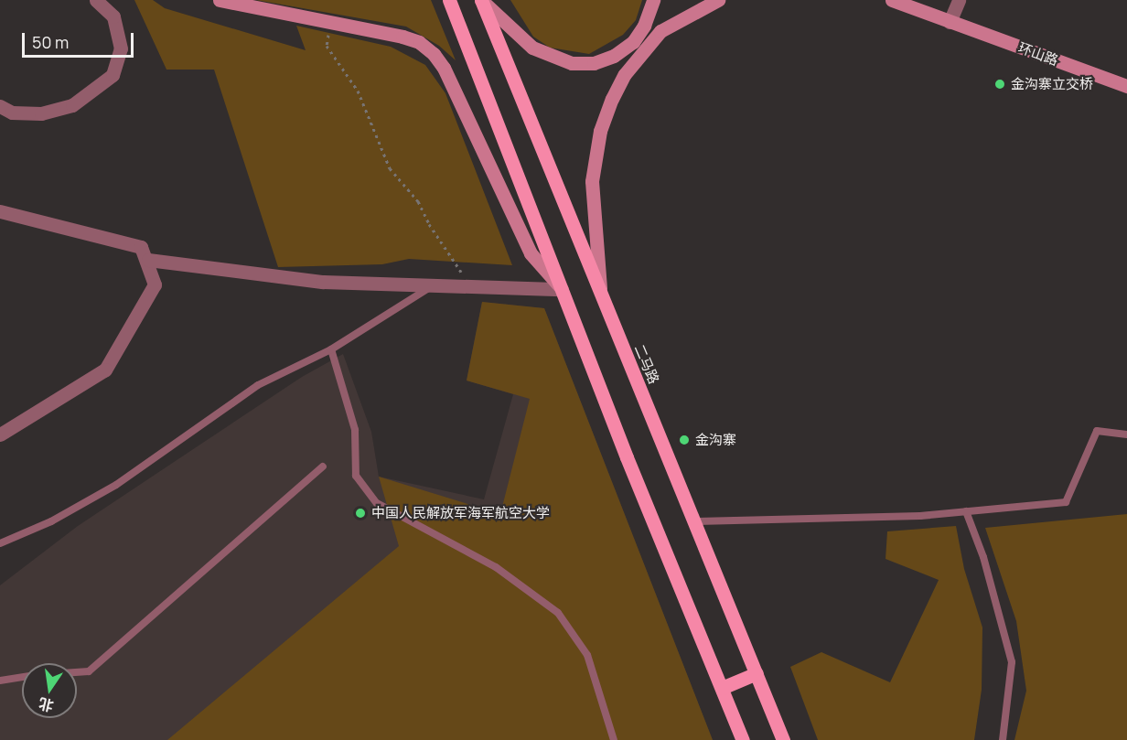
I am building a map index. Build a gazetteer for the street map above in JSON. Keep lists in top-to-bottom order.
{
  "streets": {
    "main road": ["环山路", "二马路"]
  },
  "places": ["金沟寨立交桥", "金沟寨", "中国人民解放军海军航空大学"],
  "scale_bar": "50 m",
  "north": "bottom"
}
